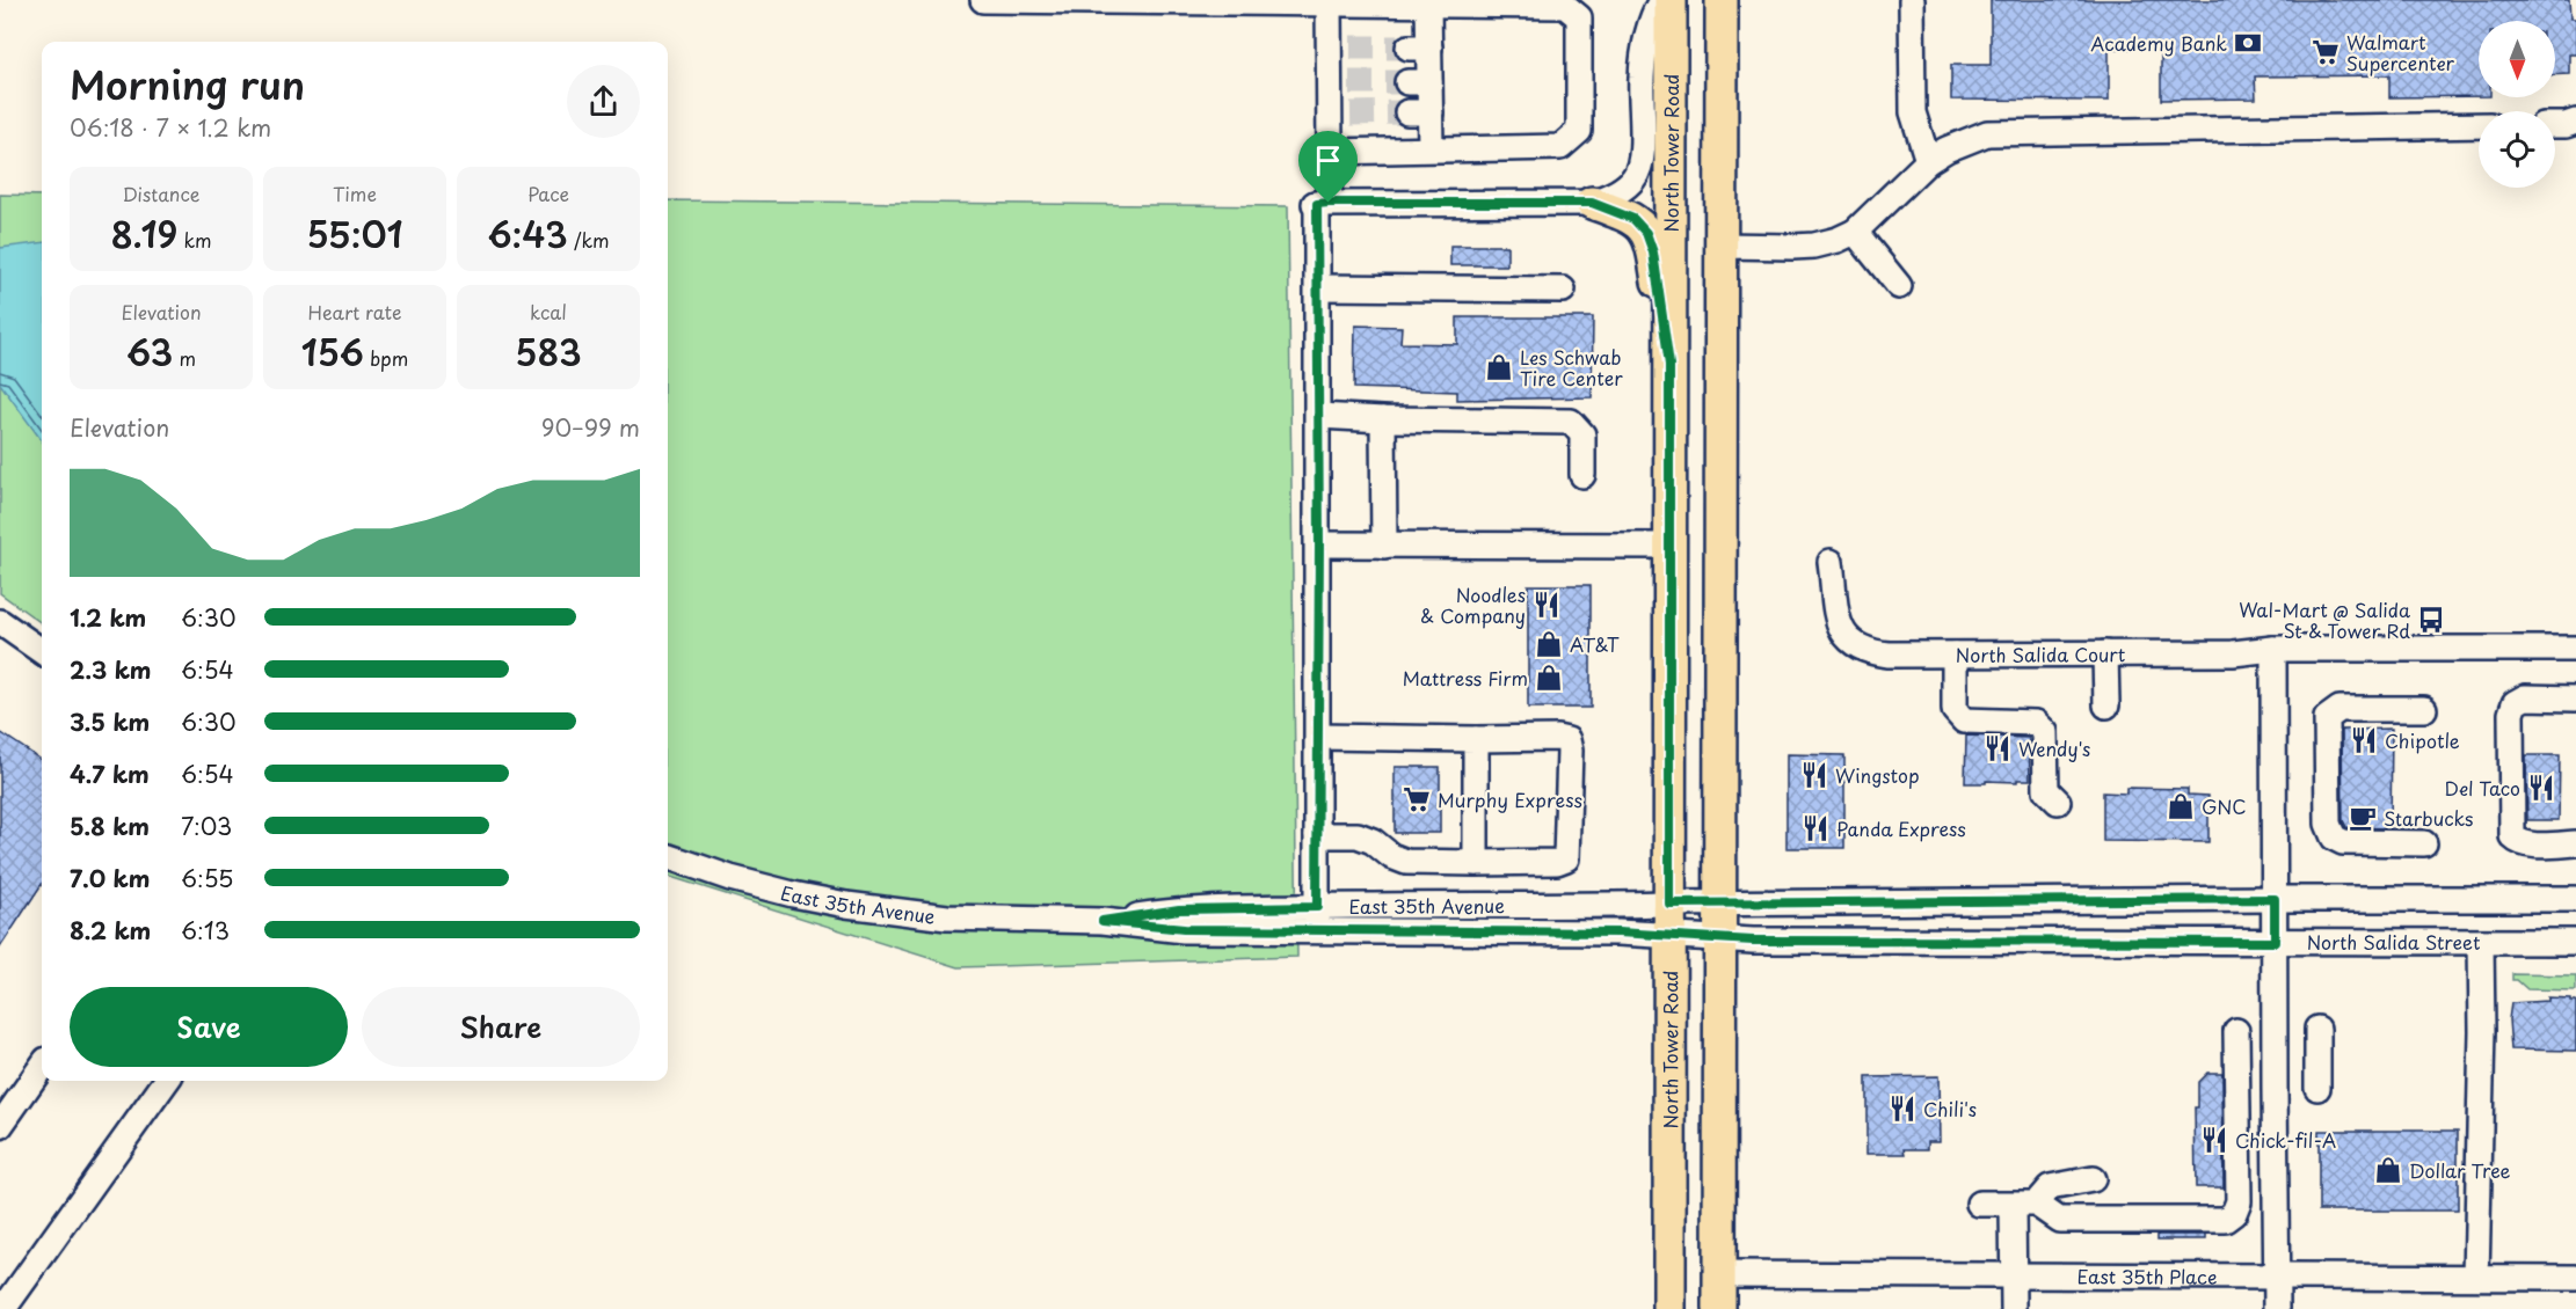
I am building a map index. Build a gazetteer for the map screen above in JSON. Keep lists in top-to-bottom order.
{
  "streets": {
    "main road": ["North Tower Road"],
    "street": [
      "North Salida Court",
      "East 35th Avenue",
      "North Salida Street",
      "East 35th Place"
    ]
  },
  "crossings": [
    ["North Tower Road", "East 35th Avenue"],
    ["North Tower Road", "North Salida Street"],
    ["East 35th Avenue", "North Salida Street"]
  ],
  "places": {
    "bank": ["Academy Bank"],
    "supermarket": ["Walmart Supercenter", "Murphy Express"],
    "shop": [
      "Les Schwab Tire Center",
      "AT&T",
      "Mattress Firm",
      "GNC",
      "Dollar Tree"
    ],
    "restaurant": [
      "Noodles & Company",
      "Chipotle",
      "Wendy's",
      "Wingstop",
      "Del Taco",
      "Panda Express",
      "Chili's",
      "Chick-fil-A"
    ],
    "bus stop": ["Wal-Mart @ Salida St & Tower Rd"],
    "cafe": ["Starbucks"]
  },
  "north": "bottom",
  "page": {
    "heading": ["Morning run", "06:18 · 7 × 1.2 km"],
    "stats": [
      ["Distance", "8.19 km"],
      ["Time", "55:01"],
      ["Pace", "6:43 /km"],
      ["Elevation", "63 m"],
      ["Heart rate", "156 bpm"],
      ["kcal", "583"]
    ],
    "chart": ["Elevation", "90–99 m"],
    "list": [
      {
        "name": "1.2 km",
        "note": "6:30"
      },
      {
        "name": "2.3 km",
        "note": "6:54"
      },
      {
        "name": "3.5 km",
        "note": "6:30"
      },
      {
        "name": "4.7 km",
        "note": "6:54"
      },
      {
        "name": "5.8 km",
        "note": "7:03"
      },
      {
        "name": "7.0 km",
        "note": "6:55"
      },
      {
        "name": "8.2 km",
        "note": "6:13"
      }
    ],
    "buttons": ["Save", "Share"]
  }
}
